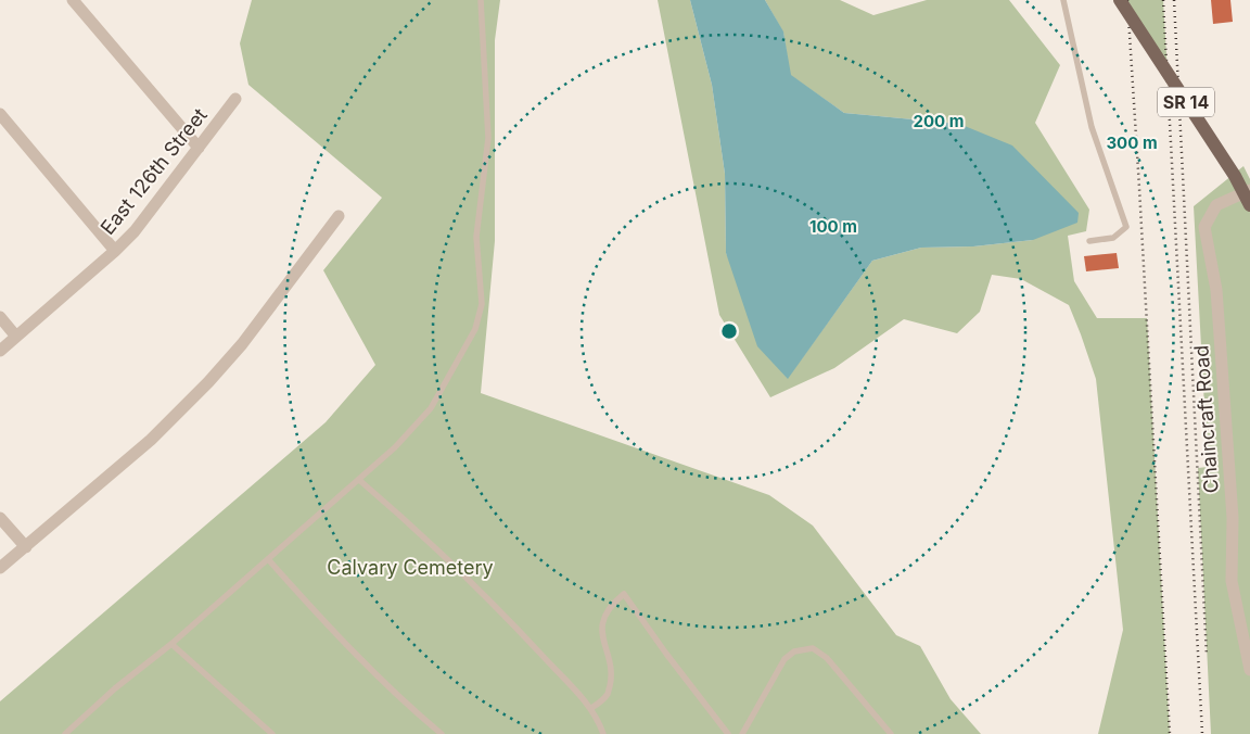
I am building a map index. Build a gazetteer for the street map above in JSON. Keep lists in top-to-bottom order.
{
  "streets": {
    "main road": ["SR 14"],
    "street": ["East 126th Street", "Chaincraft Road"]
  },
  "parks": ["Calvary Cemetery"],
  "rings": ["200 m", "300 m", "100 m"]
}
